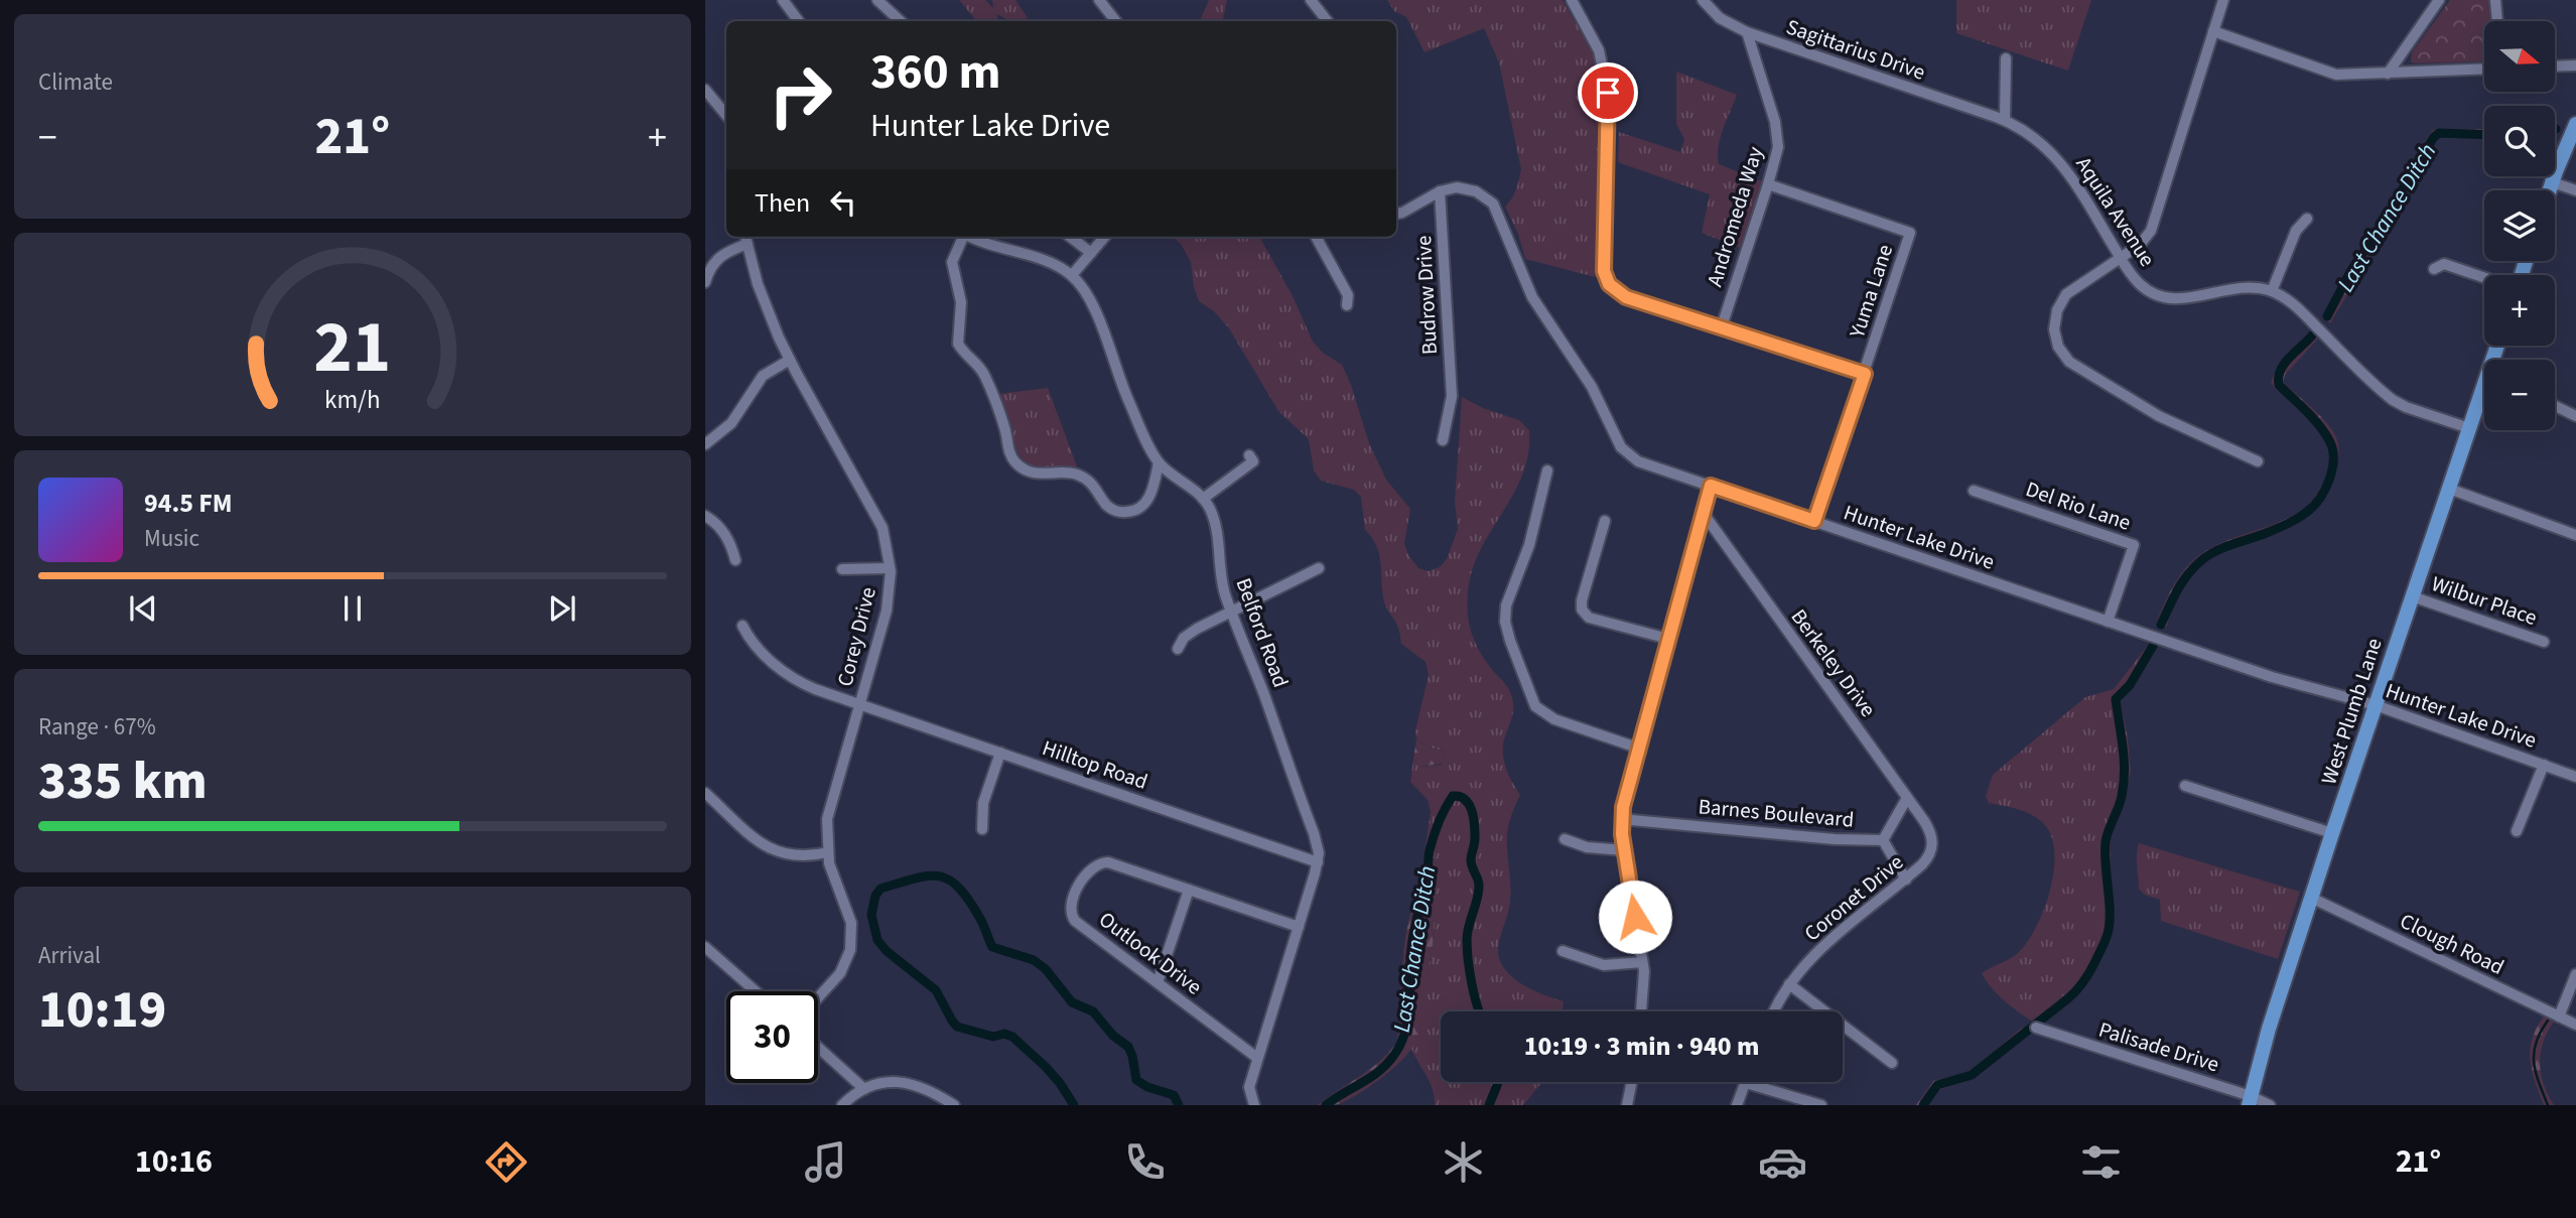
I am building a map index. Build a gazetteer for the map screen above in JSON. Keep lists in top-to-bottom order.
{
  "streets": {
    "main road": ["West Plumb Lane"],
    "street": [
      "Sagittarius Drive",
      "Aquila Avenue",
      "Andromeda Way",
      "Yuma Lane",
      "Budrow Drive",
      "Del Rio Lane",
      "Hunter Lake Drive",
      "Wilbur Place",
      "Belford Road",
      "Corey Drive",
      "Berkeley Drive",
      "Hilltop Road",
      "Barnes Boulevard",
      "Coronet Drive",
      "Clough Road",
      "Outlook Drive",
      "Palisade Drive"
    ]
  },
  "crossings": [
    ["Sagittarius Drive", "Aquila Avenue"],
    ["Sagittarius Drive", "Andromeda Way"],
    ["Andromeda Way", "Yuma Lane"],
    ["Yuma Lane", "Hunter Lake Drive"],
    ["Budrow Drive", "Hunter Lake Drive"],
    ["Del Rio Lane", "Hunter Lake Drive"],
    ["Hunter Lake Drive", "West Plumb Lane"],
    ["Wilbur Place", "West Plumb Lane"],
    ["Belford Road", "Hilltop Road"],
    ["Belford Road", "Outlook Drive"],
    ["Corey Drive", "Hilltop Road"],
    ["Berkeley Drive", "Coronet Drive"],
    ["West Plumb Lane", "Clough Road"],
    ["West Plumb Lane", "Palisade Drive"],
    ["Barnes Boulevard", "Coronet Drive"]
  ],
  "water": ["Last Chance Ditch"],
  "north": "right",
  "page": {
    "tile": [
      "Climate",
      ["Range · 67%", "335 km"],
      ["Arrival", "10:19"]
    ],
    "map_buttons": ["+", "−"],
    "turn": ["360 m", "Hunter Lake Drive"],
    "heat": ["−", "21°", "+"],
    "then": "Then",
    "song": ["94.5 FM", "Music"],
    "limit": "30",
    "trip": "10:19 · 3 min · 940 m",
    "tabs": ["10:16", "21°"],
    "gauge": ["21", "km/h"]
  }
}
